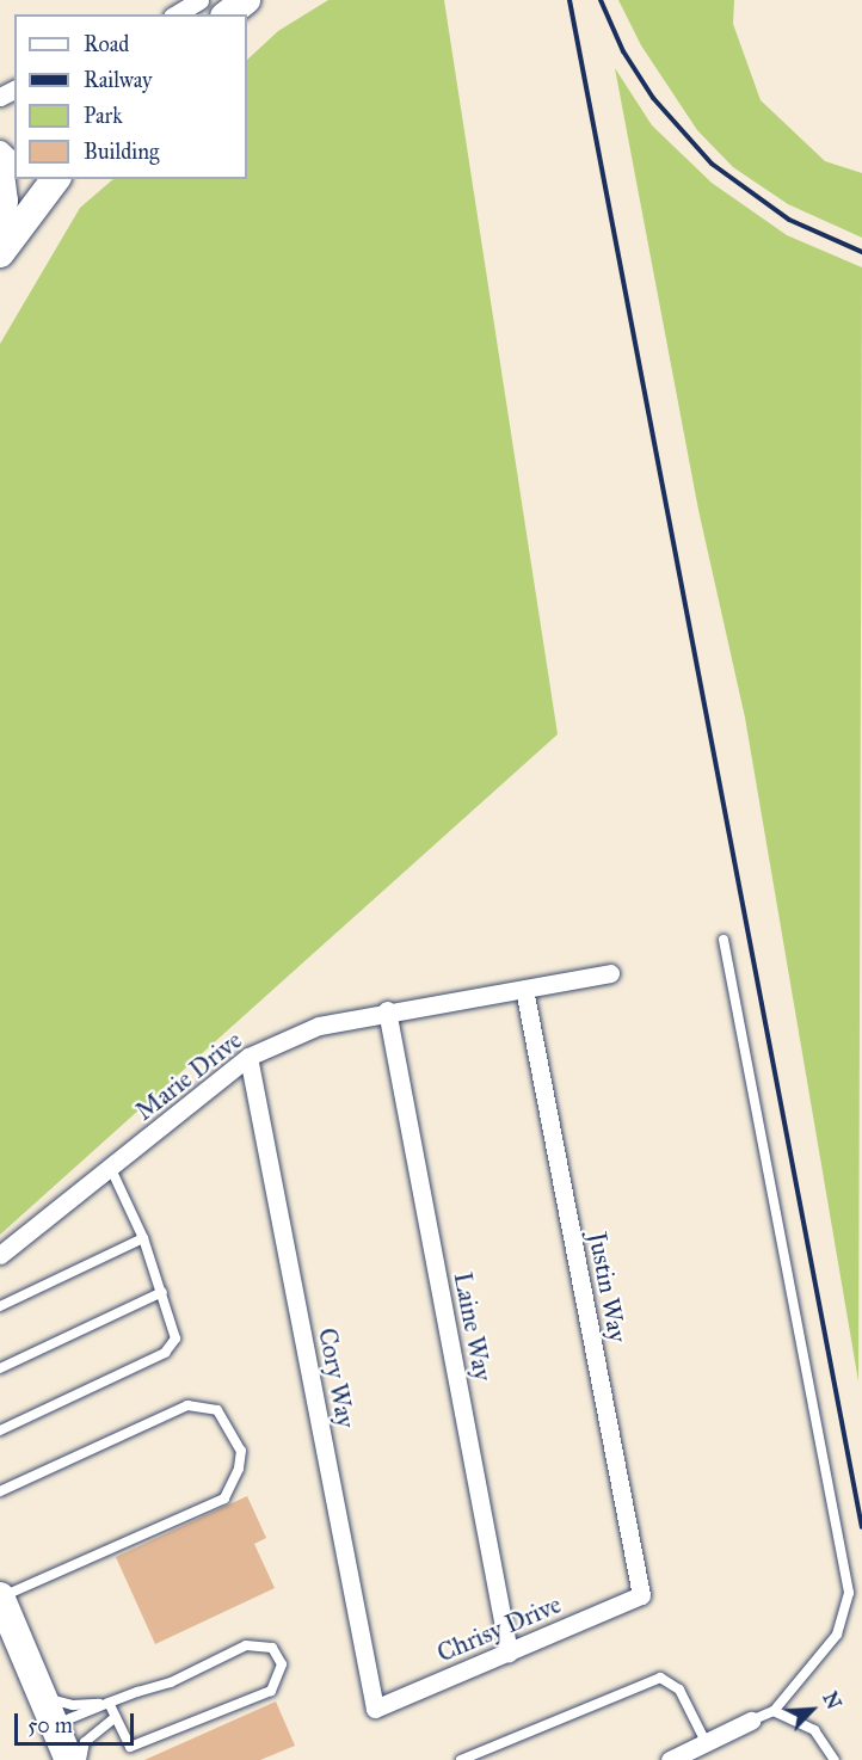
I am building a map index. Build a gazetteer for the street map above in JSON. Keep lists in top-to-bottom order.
{
  "streets": {
    "street": [
      "Marie Drive",
      "Justin Way",
      "Laine Way",
      "Cory Way",
      "Chrisy Drive"
    ]
  },
  "crossings": [
    ["Marie Drive", "Justin Way"],
    ["Marie Drive", "Laine Way"],
    ["Marie Drive", "Cory Way"],
    ["Justin Way", "Chrisy Drive"],
    ["Laine Way", "Chrisy Drive"],
    ["Cory Way", "Chrisy Drive"]
  ],
  "legend": [
    "Road",
    "Railway",
    "Park",
    "Building"
  ],
  "scale_bar": "50 m",
  "north": "top right"
}
